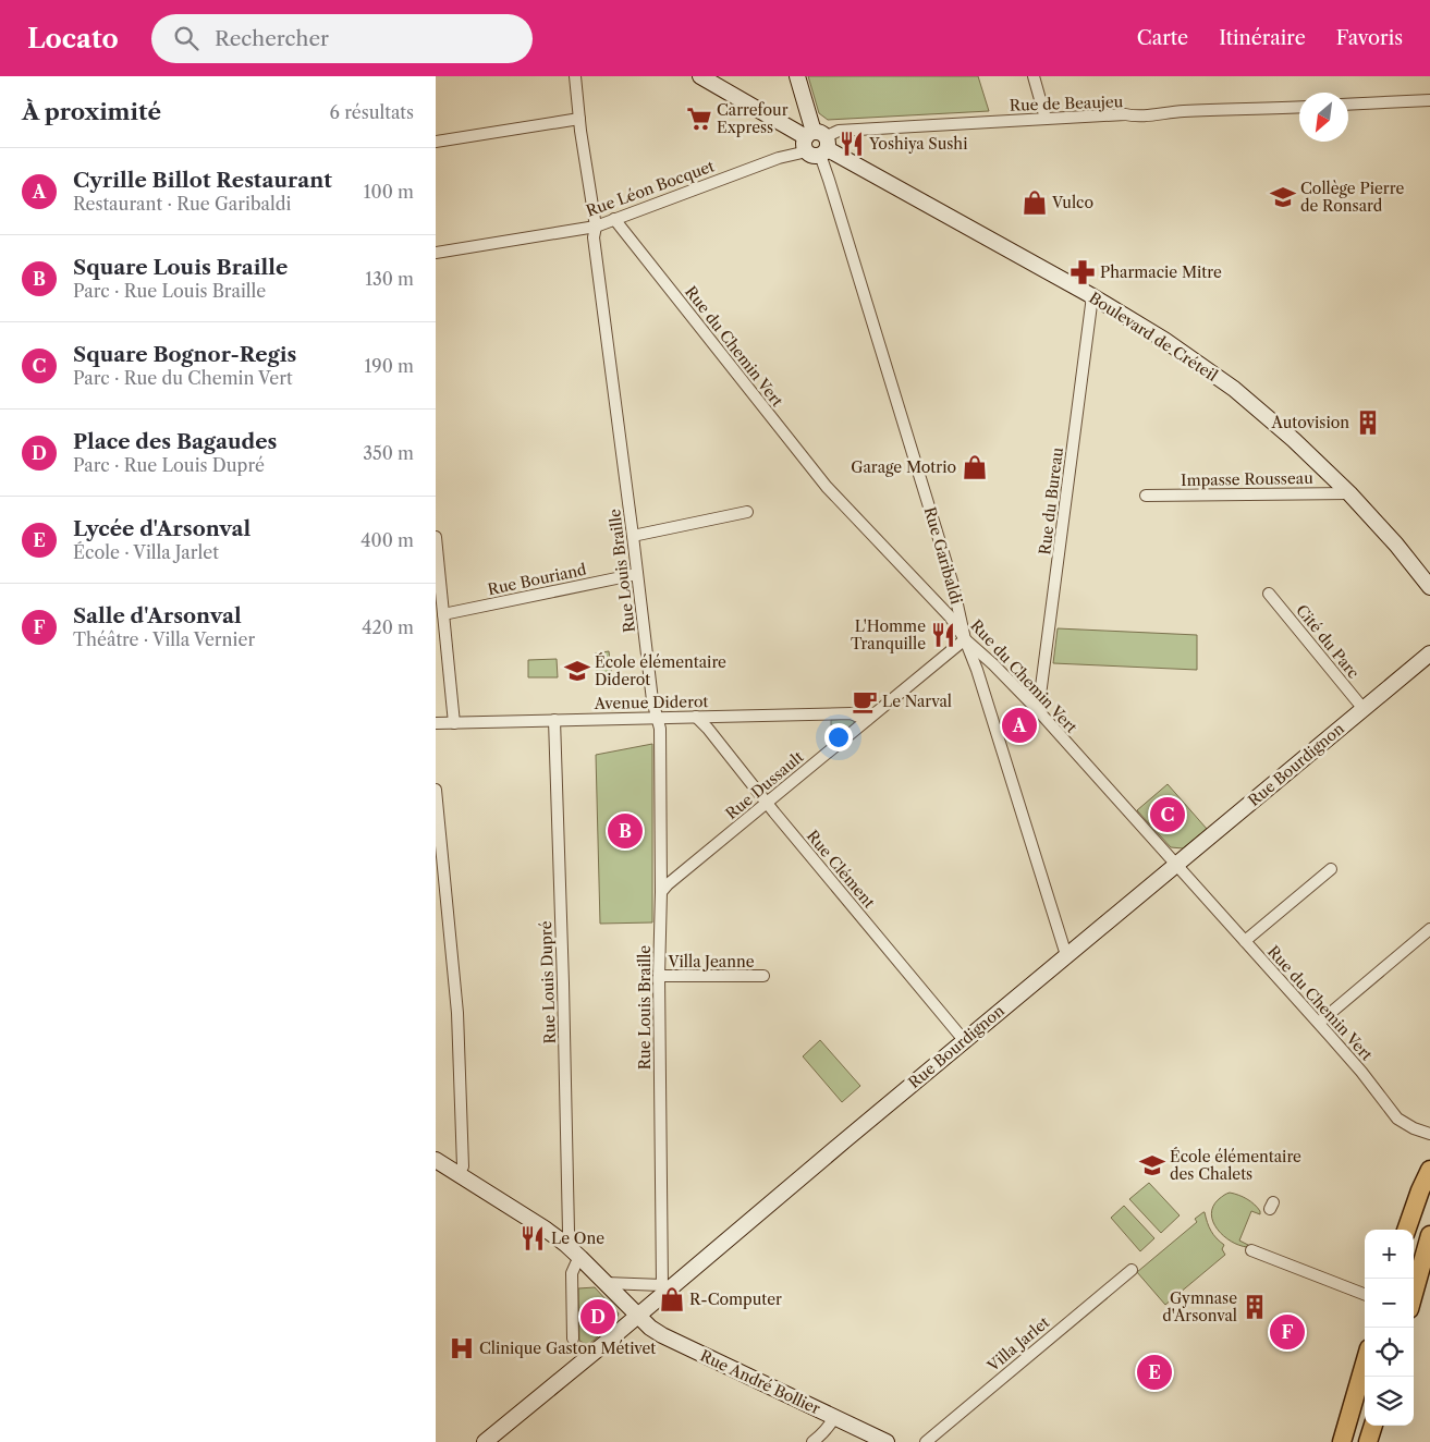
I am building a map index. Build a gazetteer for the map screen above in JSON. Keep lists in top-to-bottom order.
{
  "streets": {
    "street": [
      "Rue de Beaujeu",
      "Rue Léon Bocquet",
      "Boulevard de Créteil",
      "Rue du Chemin Vert",
      "Impasse Rousseau",
      "Rue du Bureau",
      "Rue Garibaldi",
      "Rue Louis Braille",
      "Rue Bouriand",
      "Cité du Parc",
      "Avenue Diderot",
      "Rue Bourdignon",
      "Rue Dussault",
      "Rue Clément",
      "Villa Jeanne",
      "Rue Louis Dupré",
      "Villa Jarlet",
      "Rue André Bollier"
    ]
  },
  "crossings": [
    ["Rue de Beaujeu", "Rue Léon Bocquet"],
    ["Rue de Beaujeu", "Boulevard de Créteil"],
    ["Rue de Beaujeu", "Rue Garibaldi"],
    ["Rue Léon Bocquet", "Boulevard de Créteil"],
    ["Rue Léon Bocquet", "Rue du Chemin Vert"],
    ["Rue Léon Bocquet", "Rue Garibaldi"],
    ["Rue Léon Bocquet", "Rue Louis Braille"],
    ["Boulevard de Créteil", "Impasse Rousseau"],
    ["Boulevard de Créteil", "Rue du Bureau"],
    ["Boulevard de Créteil", "Rue Garibaldi"],
    ["Rue du Chemin Vert", "Rue du Bureau"],
    ["Rue du Chemin Vert", "Rue Garibaldi"],
    ["Rue du Chemin Vert", "Rue Bourdignon"],
    ["Rue du Chemin Vert", "Rue Dussault"],
    ["Rue Garibaldi", "Rue Bourdignon"],
    ["Rue Garibaldi", "Rue Dussault"],
    ["Rue Louis Braille", "Rue Bouriand"],
    ["Rue Louis Braille", "Avenue Diderot"],
    ["Rue Louis Braille", "Rue Bourdignon"],
    ["Rue Louis Braille", "Rue Dussault"],
    ["Rue Louis Braille", "Villa Jeanne"],
    ["Cité du Parc", "Rue Bourdignon"],
    ["Avenue Diderot", "Rue Dussault"],
    ["Avenue Diderot", "Rue Clément"],
    ["Avenue Diderot", "Rue Louis Dupré"],
    ["Rue Bourdignon", "Rue Clément"],
    ["Rue Bourdignon", "Rue André Bollier"],
    ["Rue Dussault", "Rue Clément"],
    ["Rue Louis Dupré", "Rue André Bollier"]
  ],
  "places": {
    "supermarket": ["Carrefour Express"],
    "restaurant": ["Yoshiya Sushi", "L'Homme Tranquille", "Le One"],
    "school or university": ["Collège Pierre de Ronsard", "École élémentaire Diderot", "École élémentaire des Chalets"],
    "shop": ["Vulco", "Garage Motrio", "R-Computer"],
    "pharmacy": ["Pharmacie Mitre"],
    "building": ["Autovision", "Gymnase d'Arsonval"],
    "cafe": ["Le Narval"],
    "hospital": ["Clinique Gaston Métivet"]
  },
  "north": "bottom left",
  "page": {
    "header": "Locato",
    "search": "Rechercher",
    "nav": ["Carte", "Itinéraire", "Favoris"],
    "heading": ["À proximité", "6 résultats"],
    "list": [
      {
        "mark": "A",
        "name": "Cyrille Billot Restaurant",
        "note": "Restaurant · Rue Garibaldi",
        "value": "100 m"
      },
      {
        "mark": "B",
        "name": "Square Louis Braille",
        "note": "Parc · Rue Louis Braille",
        "value": "130 m"
      },
      {
        "mark": "C",
        "name": "Square Bognor-Regis",
        "note": "Parc · Rue du Chemin Vert",
        "value": "190 m"
      },
      {
        "mark": "D",
        "name": "Place des Bagaudes",
        "note": "Parc · Rue Louis Dupré",
        "value": "350 m"
      },
      {
        "mark": "E",
        "name": "Lycée d'Arsonval",
        "note": "École · Villa Jarlet",
        "value": "400 m"
      },
      {
        "mark": "F",
        "name": "Salle d'Arsonval",
        "note": "Théâtre · Villa Vernier",
        "value": "420 m"
      }
    ],
    "pins": [
      "A",
      "C",
      "B",
      "D",
      "F",
      "E"
    ],
    "map_buttons": ["+", "−"]
  }
}
